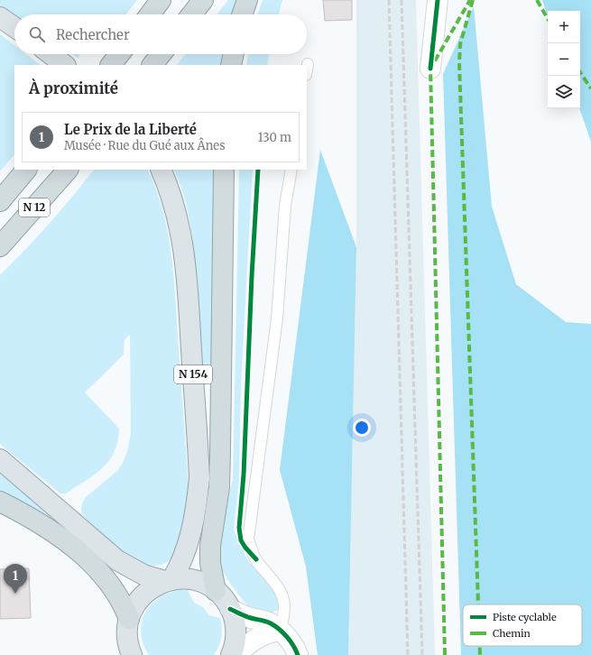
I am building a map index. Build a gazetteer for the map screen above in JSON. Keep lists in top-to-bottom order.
{
  "streets": {
    "highway": ["N 12"],
    "main road": ["N 154"]
  },
  "legend": ["Piste cyclable", "Chemin"],
  "page": {
    "map_buttons": ["+", "−"],
    "search": "Rechercher",
    "heading": "À proximité",
    "list": [
      {
        "mark": "1",
        "name": "Le Prix de la Liberté",
        "note": "Musée · Rue du Gué aux Ânes",
        "value": "130 m"
      }
    ],
    "pins": "1"
  }
}
